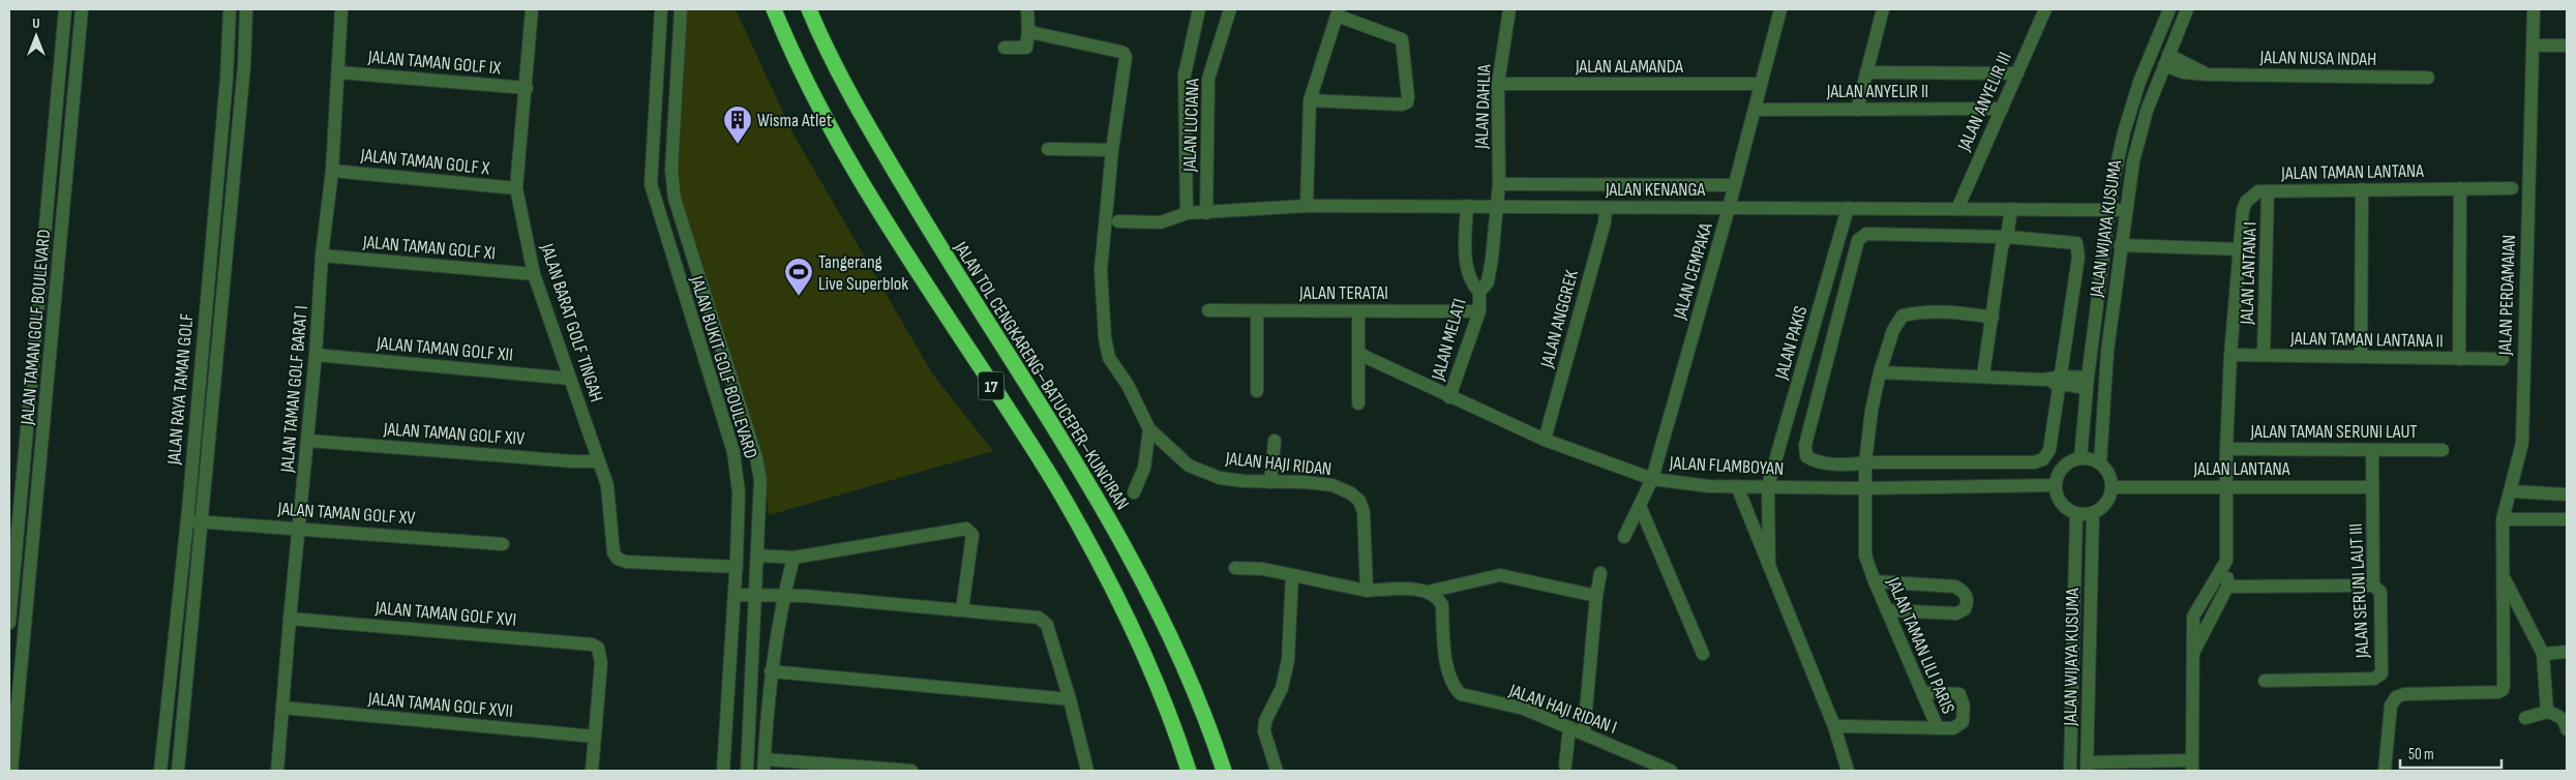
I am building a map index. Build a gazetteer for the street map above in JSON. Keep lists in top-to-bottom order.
{
  "streets": {
    "highway": ["JALAN TOL CENGKARENG–BATUCEPER–KUNCIRAN", "17"],
    "street": [
      "JALAN NUSA INDAH",
      "JALAN TAMAN GOLF IX",
      "JALAN ALAMANDA",
      "JALAN ANYELIR II",
      "JALAN ANYELIR III",
      "JALAN DAHLIA",
      "JALAN LUCIANA",
      "JALAN TAMAN GOLF X",
      "JALAN TAMAN LANTANA",
      "JALAN KENANGA",
      "JALAN WIJAYA KUSUMA",
      "JALAN TAMAN GOLF XI",
      "JALAN CEMPAKA",
      "JALAN LANTANA I",
      "JALAN TERATAI",
      "JALAN PERDAMAIAN",
      "JALAN ANGGREK",
      "JALAN BARAT GOLF TINGAH",
      "JALAN TAMAN GOLF BOULEVARD",
      "JALAN MELATI",
      "JALAN TAMAN LANTANA II",
      "JALAN PAKIS",
      "JALAN TAMAN GOLF XII",
      "JALAN BUKIT GOLF BOULEVARD",
      "JALAN RAYA TAMAN GOLF",
      "JALAN TAMAN GOLF BARAT I",
      "JALAN TAMAN SERUNI LAUT",
      "JALAN TAMAN GOLF XIV",
      "JALAN HAJI RIDAN",
      "JALAN FLAMBOYAN",
      "JALAN LANTANA",
      "JALAN TAMAN GOLF XV",
      "JALAN SERUNI LAUT III",
      "JALAN TAMAN GOLF XVI",
      "JALAN TAMAN LILI PARIS",
      "JALAN TAMAN GOLF XVII",
      "JALAN HAJI RIDAN I"
    ]
  },
  "crossings": [
    ["JALAN NUSA INDAH", "JALAN WIJAYA KUSUMA"],
    ["JALAN TAMAN GOLF IX", "JALAN BARAT GOLF TINGAH"],
    ["JALAN TAMAN GOLF IX", "JALAN TAMAN GOLF BARAT I"],
    ["JALAN ALAMANDA", "JALAN DAHLIA"],
    ["JALAN ALAMANDA", "JALAN CEMPAKA"],
    ["JALAN ANYELIR II", "JALAN ANYELIR III"],
    ["JALAN ANYELIR II", "JALAN CEMPAKA"],
    ["JALAN ANYELIR III", "JALAN KENANGA"],
    ["JALAN DAHLIA", "JALAN KENANGA"],
    ["JALAN DAHLIA", "JALAN MELATI"],
    ["JALAN LUCIANA", "JALAN KENANGA"],
    ["JALAN TAMAN GOLF X", "JALAN BARAT GOLF TINGAH"],
    ["JALAN TAMAN GOLF X", "JALAN TAMAN GOLF BARAT I"],
    ["JALAN TAMAN LANTANA", "JALAN LANTANA I"],
    ["JALAN TAMAN LANTANA", "JALAN TAMAN LANTANA II"],
    ["JALAN TAMAN LANTANA", "JALAN TAMAN SERUNI LAUT"],
    ["JALAN TAMAN LANTANA", "JALAN LANTANA"],
    ["JALAN KENANGA", "JALAN WIJAYA KUSUMA"],
    ["JALAN KENANGA", "JALAN CEMPAKA"],
    ["JALAN KENANGA", "JALAN ANGGREK"],
    ["JALAN KENANGA", "JALAN MELATI"],
    ["JALAN KENANGA", "JALAN PAKIS"],
    ["JALAN WIJAYA KUSUMA", "JALAN FLAMBOYAN"],
    ["JALAN WIJAYA KUSUMA", "JALAN LANTANA"],
    ["JALAN TAMAN GOLF XI", "JALAN BARAT GOLF TINGAH"],
    ["JALAN TAMAN GOLF XI", "JALAN TAMAN GOLF BARAT I"],
    ["JALAN CEMPAKA", "JALAN FLAMBOYAN"],
    ["JALAN LANTANA I", "JALAN TAMAN LANTANA II"],
    ["JALAN TERATAI", "JALAN MELATI"],
    ["JALAN ANGGREK", "JALAN FLAMBOYAN"],
    ["JALAN BARAT GOLF TINGAH", "JALAN TAMAN GOLF XII"],
    ["JALAN BARAT GOLF TINGAH", "JALAN BUKIT GOLF BOULEVARD"],
    ["JALAN BARAT GOLF TINGAH", "JALAN TAMAN GOLF XIV"],
    ["JALAN MELATI", "JALAN FLAMBOYAN"],
    ["JALAN PAKIS", "JALAN FLAMBOYAN"],
    ["JALAN TAMAN GOLF XII", "JALAN TAMAN GOLF BARAT I"],
    ["JALAN RAYA TAMAN GOLF", "JALAN TAMAN GOLF XV"],
    ["JALAN TAMAN GOLF BARAT I", "JALAN TAMAN GOLF XIV"],
    ["JALAN TAMAN GOLF BARAT I", "JALAN TAMAN GOLF XV"],
    ["JALAN TAMAN GOLF BARAT I", "JALAN TAMAN GOLF XVI"],
    ["JALAN TAMAN GOLF BARAT I", "JALAN TAMAN GOLF XVII"],
    ["JALAN TAMAN SERUNI LAUT", "JALAN SERUNI LAUT III"],
    ["JALAN FLAMBOYAN", "JALAN LANTANA"],
    ["JALAN FLAMBOYAN", "JALAN TAMAN LILI PARIS"],
    ["JALAN LANTANA", "JALAN SERUNI LAUT III"],
    ["JALAN TAMAN GOLF XVI", "JALAN TAMAN GOLF XVII"]
  ],
  "places": {
    "building": ["Wisma Atlet"],
    "sports": ["Tangerang Live Superblok"]
  },
  "scale_bar": "50 m",
  "north": "top"
}
